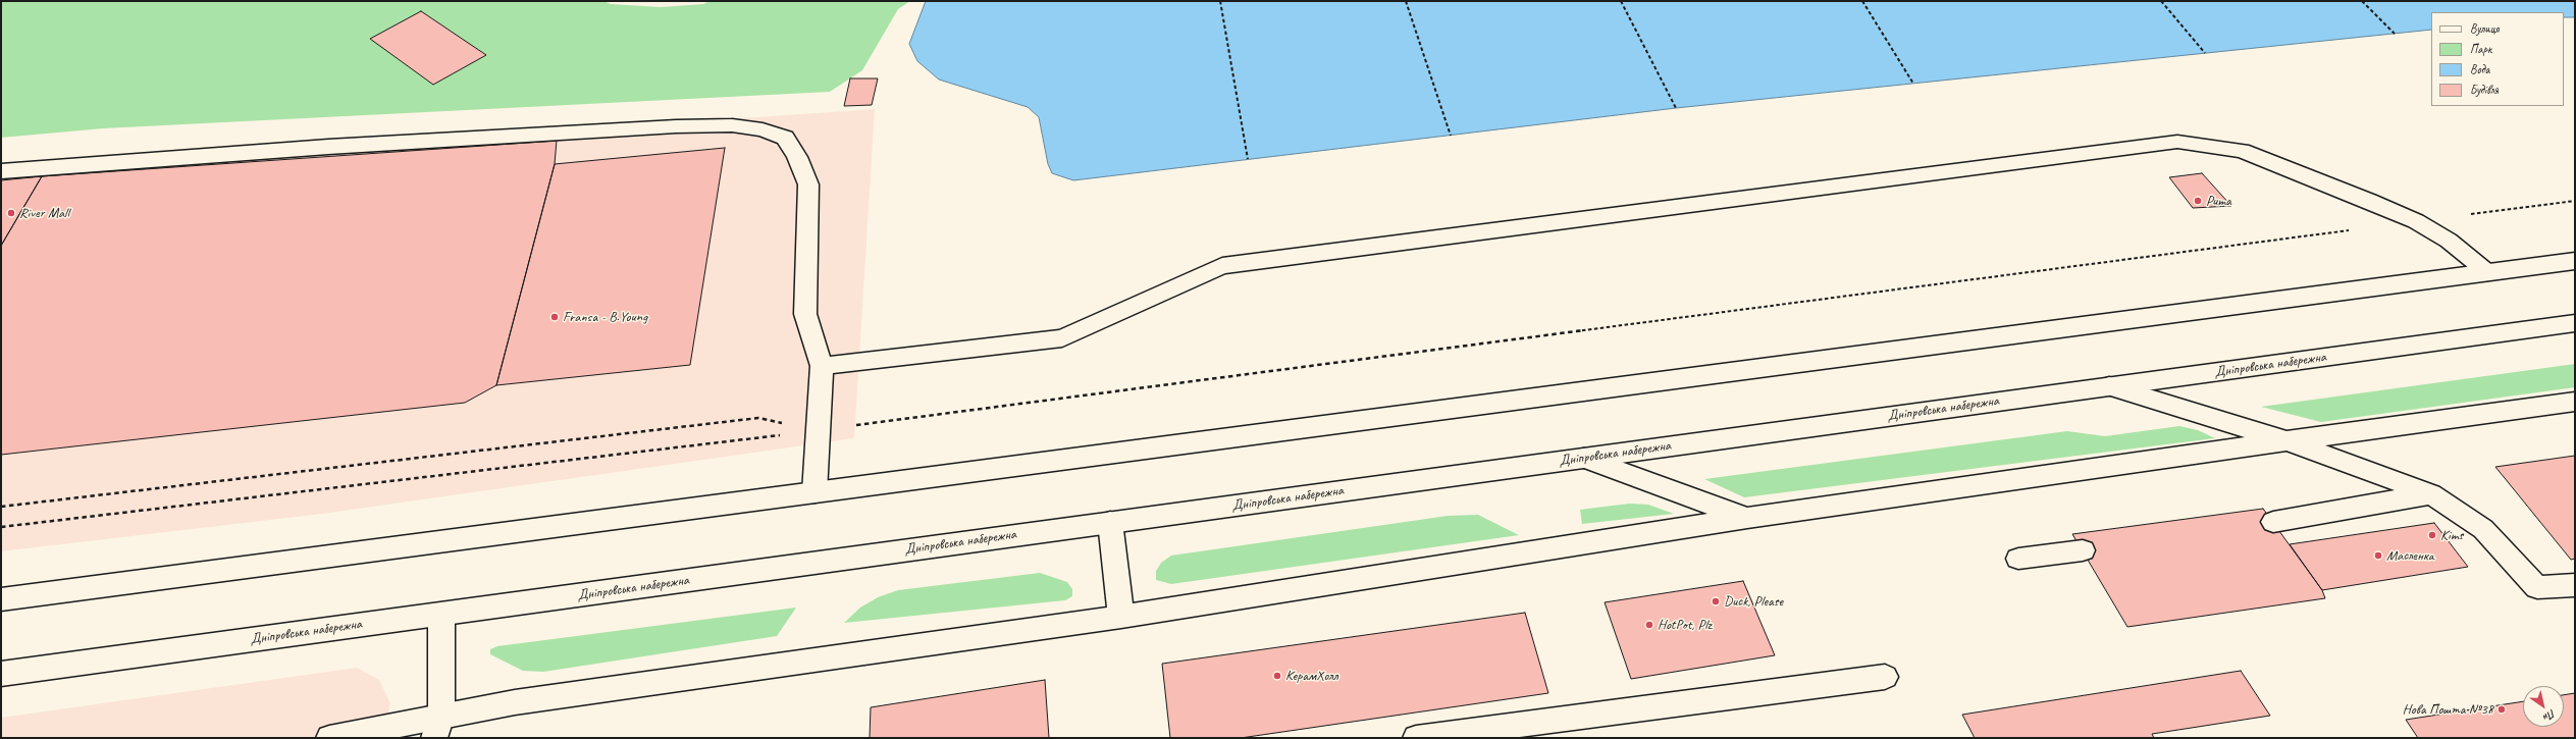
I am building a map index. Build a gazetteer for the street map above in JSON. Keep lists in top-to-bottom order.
{
  "streets": {
    "main road": ["Дніпровська набережна"]
  },
  "places": [
    "Puma",
    "River Mall",
    "Fransa - B.Young",
    "Kims",
    "Масленка",
    "Duck, Please",
    "HotPot, Plz",
    "КерамХолл",
    "Нова Пошта №38"
  ],
  "legend": [
    "Вулиця",
    "Парк",
    "Вода",
    "Будівля"
  ],
  "north": "bottom right"
}
